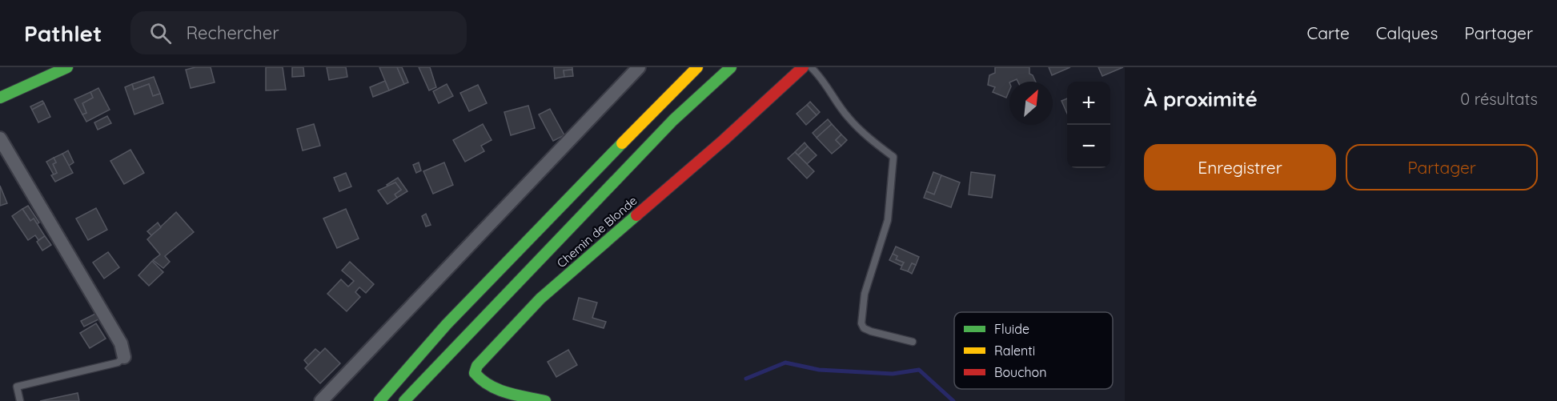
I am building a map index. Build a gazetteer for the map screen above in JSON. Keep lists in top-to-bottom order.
{
  "streets": {
    "main road": ["Chemin de Blonde"]
  },
  "legend": ["Fluide", "Ralenti", "Bouchon"],
  "north": "top right",
  "page": {
    "header": "Pathlet",
    "search": "Rechercher",
    "nav": ["Carte", "Calques", "Partager"],
    "heading": ["À proximité", "0 résultats"],
    "map_buttons": ["+", "−"],
    "buttons": ["Enregistrer", "Partager"]
  }
}
